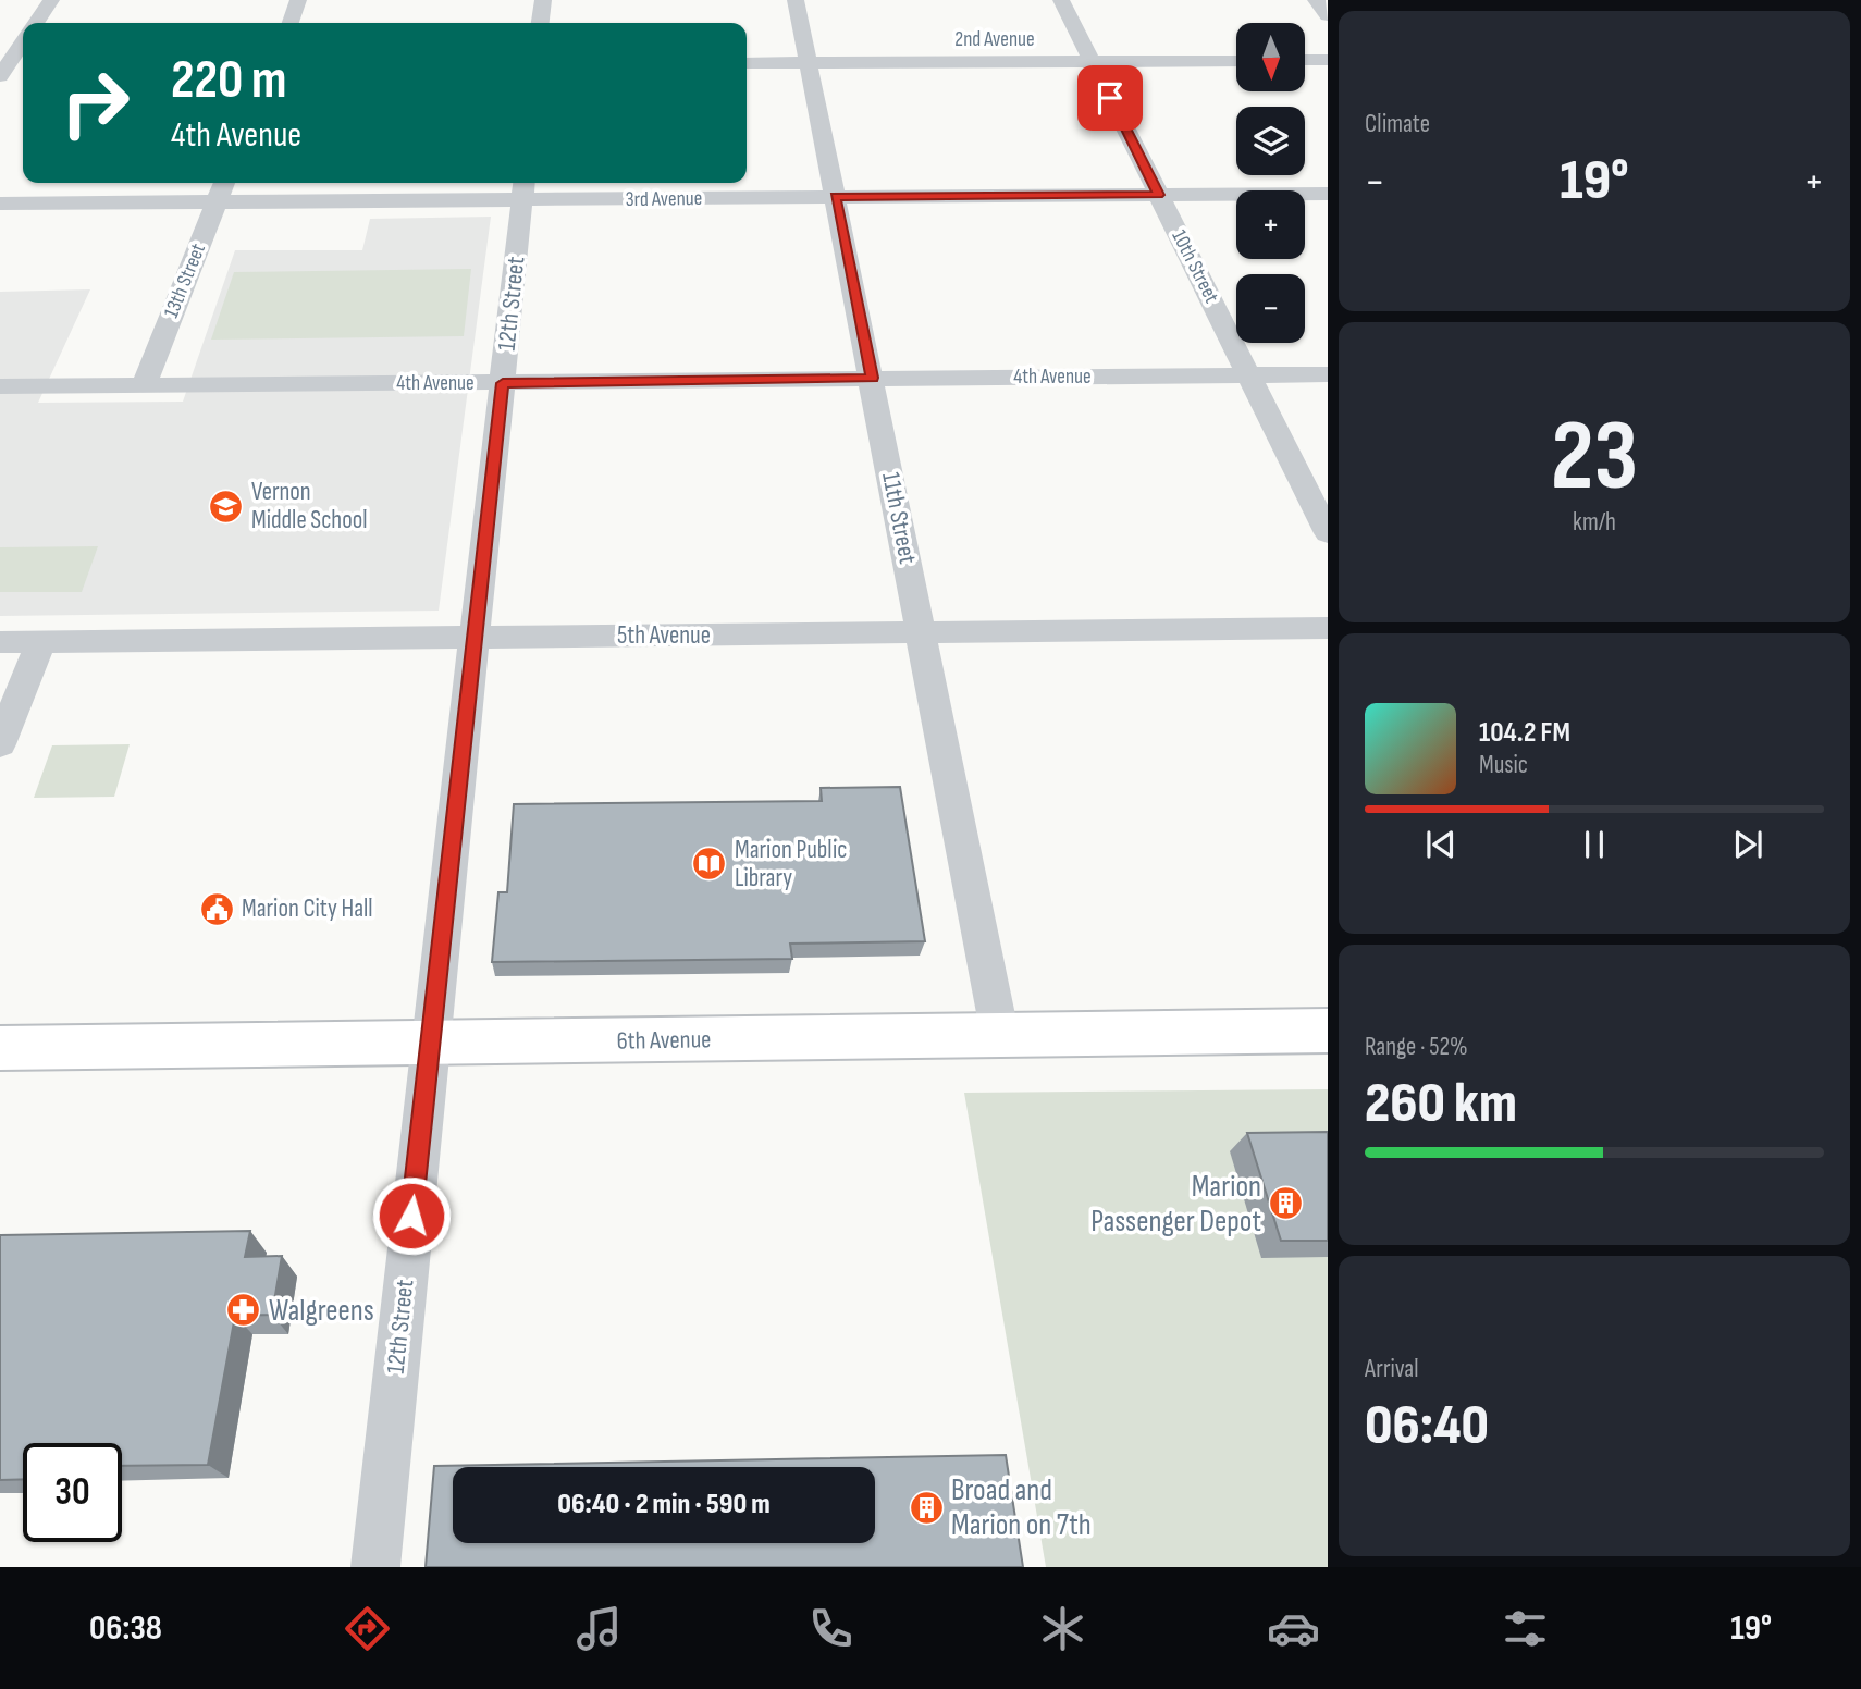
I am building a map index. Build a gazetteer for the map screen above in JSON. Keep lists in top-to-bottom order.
{
  "streets": {
    "main road": ["6th Avenue"],
    "street": [
      "2nd Avenue",
      "3rd Avenue",
      "10th Street",
      "13th Street",
      "12th Street",
      "4th Avenue",
      "11th Street",
      "5th Avenue"
    ]
  },
  "crossings": [
    ["2nd Avenue", "10th Street"],
    ["2nd Avenue", "11th Street"],
    ["3rd Avenue", "10th Street"],
    ["3rd Avenue", "13th Street"],
    ["3rd Avenue", "12th Street"],
    ["3rd Avenue", "11th Street"],
    ["10th Street", "4th Avenue"],
    ["13th Street", "4th Avenue"],
    ["12th Street", "4th Avenue"],
    ["12th Street", "5th Avenue"],
    ["12th Street", "6th Avenue"],
    ["4th Avenue", "11th Street"],
    ["11th Street", "5th Avenue"],
    ["11th Street", "6th Avenue"]
  ],
  "places": {
    "school or university": ["Vernon Middle School"],
    "library": ["Marion Public Library"],
    "public building": ["Marion City Hall"],
    "building": ["Marion Passenger Depot", "Broad and Marion on 7th"],
    "pharmacy": ["Walgreens"]
  },
  "north": "bottom",
  "page": {
    "tile": [
      "Climate",
      ["23", "km/h"],
      ["Range · 52%", "260 km"],
      ["Arrival", "06:40"]
    ],
    "map_buttons": ["+", "−"],
    "turn": ["220 m", "4th Avenue"],
    "heat": ["−", "19°", "+"],
    "song": ["104.2 FM", "Music"],
    "limit": "30",
    "trip": "06:40 · 2 min · 590 m",
    "tabs": ["06:38", "19°"]
  }
}
